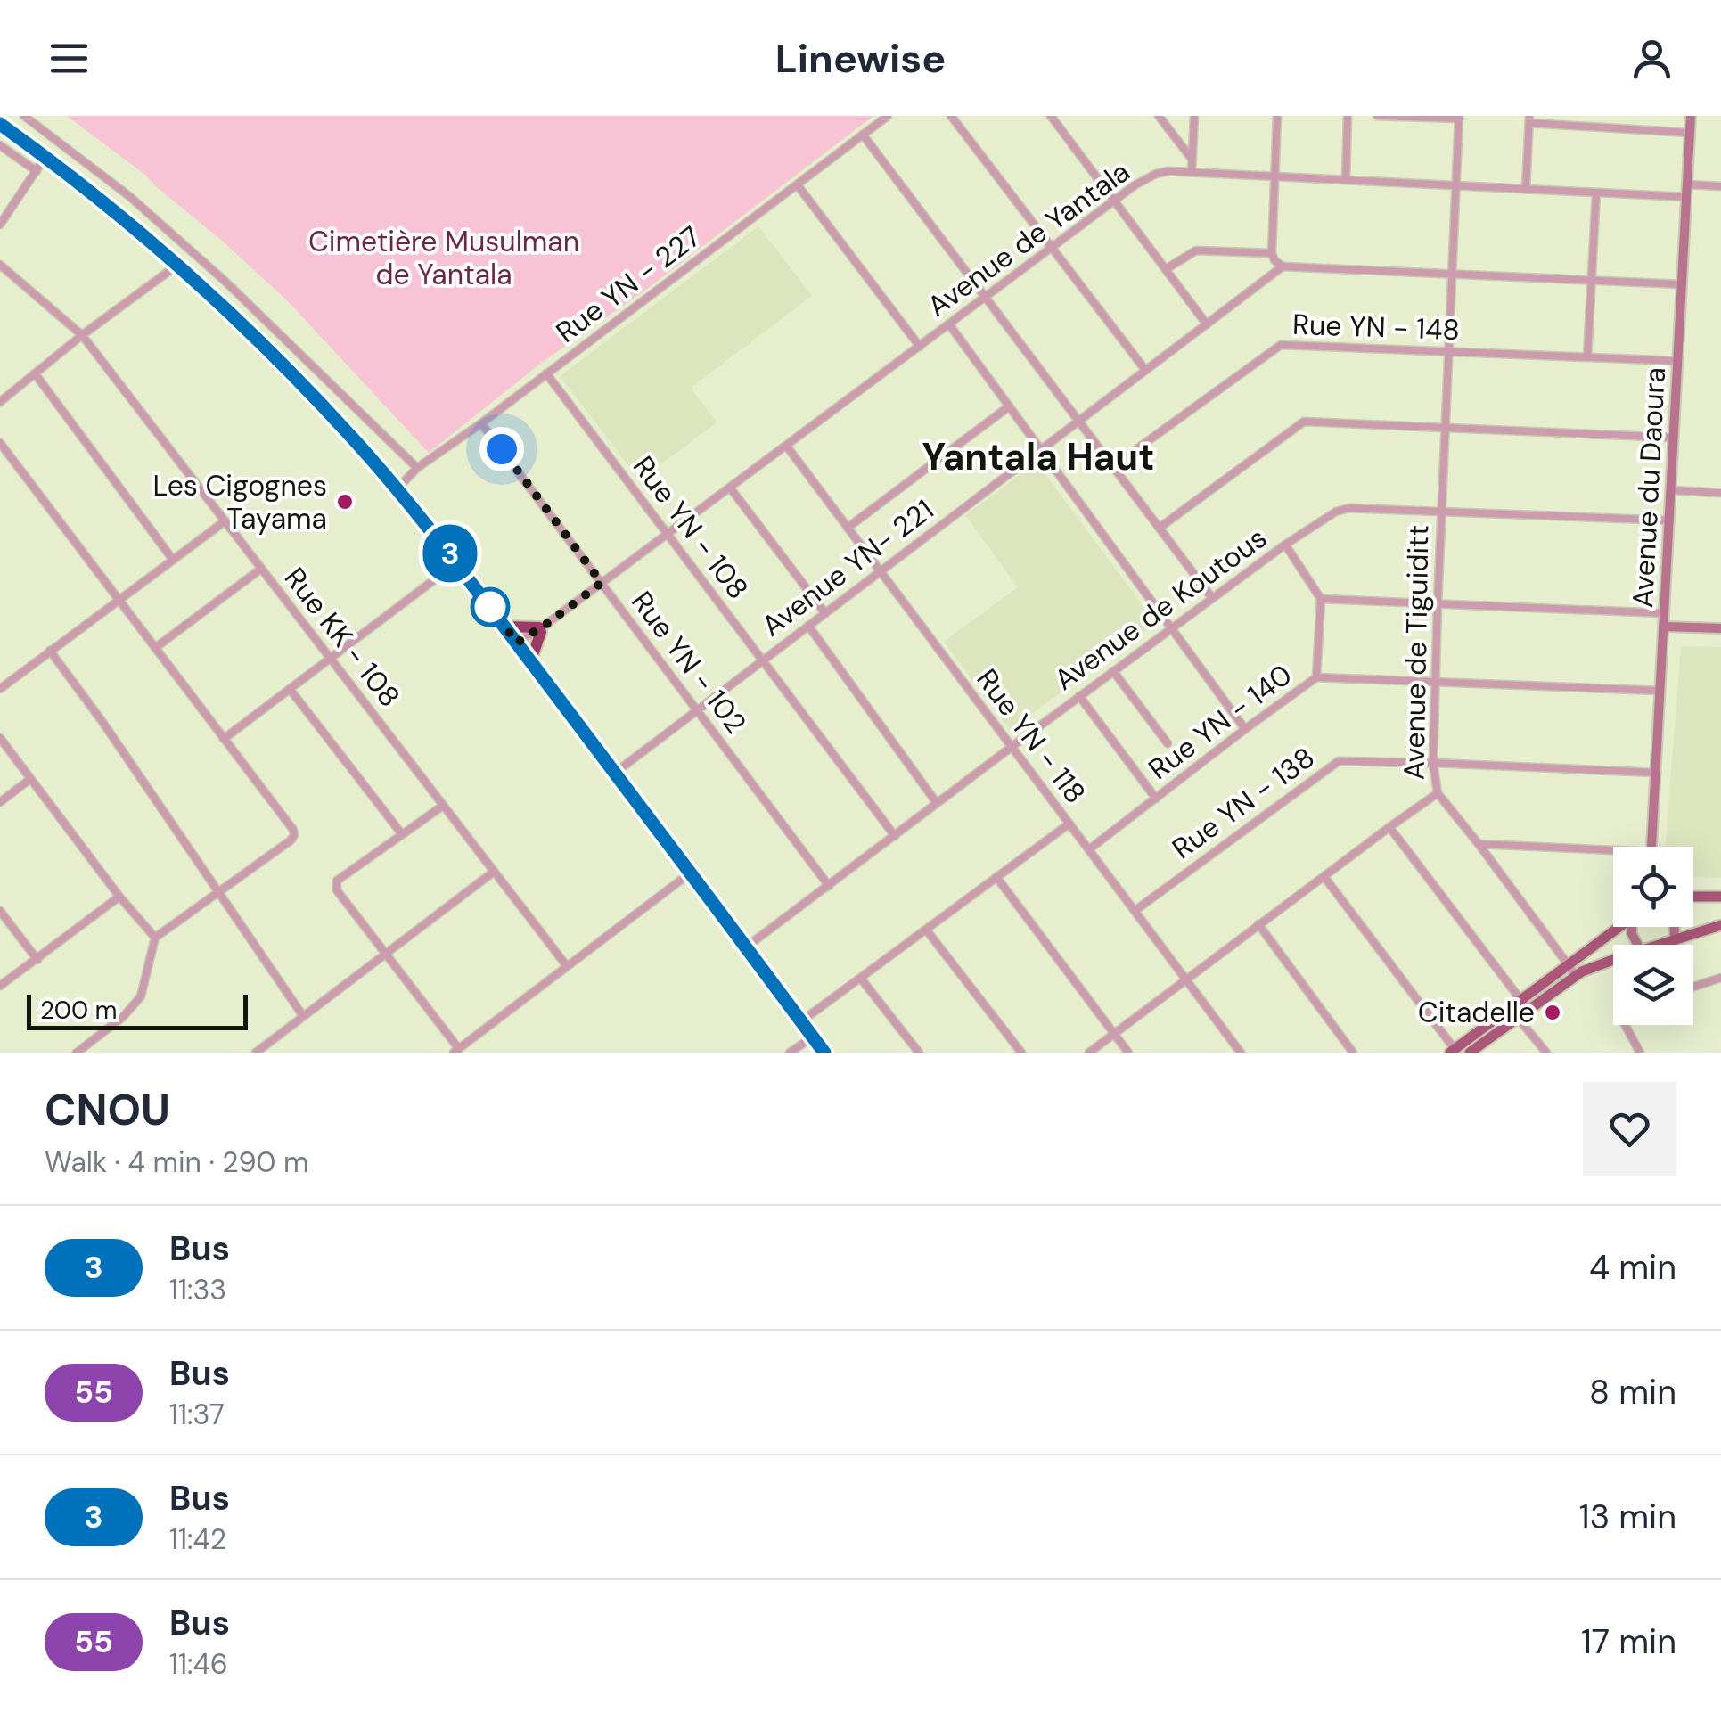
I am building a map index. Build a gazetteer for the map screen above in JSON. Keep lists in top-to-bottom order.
{
  "streets": {
    "street": [
      "Avenue de Yantala",
      "Rue YN - 227",
      "Rue YN - 148",
      "Avenue du Daoura",
      "Rue YN - 108",
      "Avenue YN- 221",
      "Avenue de Koutous",
      "Rue KK - 108",
      "Avenue de Tiguiditt",
      "Rue YN - 102",
      "Rue YN - 140",
      "Rue YN - 118",
      "Rue YN - 138"
    ]
  },
  "crossings": [
    ["Avenue de Yantala", "Avenue du Daoura"],
    ["Avenue de Yantala", "Rue YN - 108"],
    ["Avenue de Yantala", "Avenue de Tiguiditt"],
    ["Avenue de Yantala", "Rue YN - 102"],
    ["Avenue de Yantala", "Rue YN - 118"],
    ["Rue YN - 227", "Rue YN - 108"],
    ["Rue YN - 227", "Rue YN - 102"],
    ["Rue YN - 148", "Avenue du Daoura"],
    ["Rue YN - 148", "Avenue de Tiguiditt"],
    ["Avenue du Daoura", "Avenue de Koutous"],
    ["Avenue du Daoura", "Rue YN - 140"],
    ["Avenue du Daoura", "Rue YN - 138"],
    ["Rue YN - 108", "Avenue YN- 221"],
    ["Rue YN - 108", "Avenue de Koutous"],
    ["Avenue YN- 221", "Rue YN - 102"],
    ["Avenue YN- 221", "Rue YN - 118"],
    ["Avenue de Koutous", "Avenue de Tiguiditt"],
    ["Avenue de Koutous", "Rue YN - 102"],
    ["Avenue de Koutous", "Rue YN - 118"],
    ["Avenue de Tiguiditt", "Rue YN - 140"],
    ["Avenue de Tiguiditt", "Rue YN - 118"],
    ["Avenue de Tiguiditt", "Rue YN - 138"],
    ["Rue YN - 140", "Rue YN - 118"],
    ["Rue YN - 118", "Rue YN - 138"]
  ],
  "districts": ["Yantala Haut"],
  "parks": ["Cimetière Musulman de Yantala"],
  "places": ["Les Cigognes Tayama", "Citadelle"],
  "lines": ["bus line 3"],
  "scale_bar": "200 m",
  "page": {
    "header": "Linewise",
    "on_map": "3",
    "scale": "200 m",
    "heading": ["CNOU", "Walk · 4 min · 290 m"],
    "list": [
      {
        "mark": "3",
        "name": "Bus",
        "note": "11:33",
        "value": "4 min"
      },
      {
        "mark": "55",
        "name": "Bus",
        "note": "11:37",
        "value": "8 min"
      },
      {
        "mark": "3",
        "name": "Bus",
        "note": "11:42",
        "value": "13 min"
      },
      {
        "mark": "55",
        "name": "Bus",
        "note": "11:46",
        "value": "17 min"
      }
    ]
  }
}
